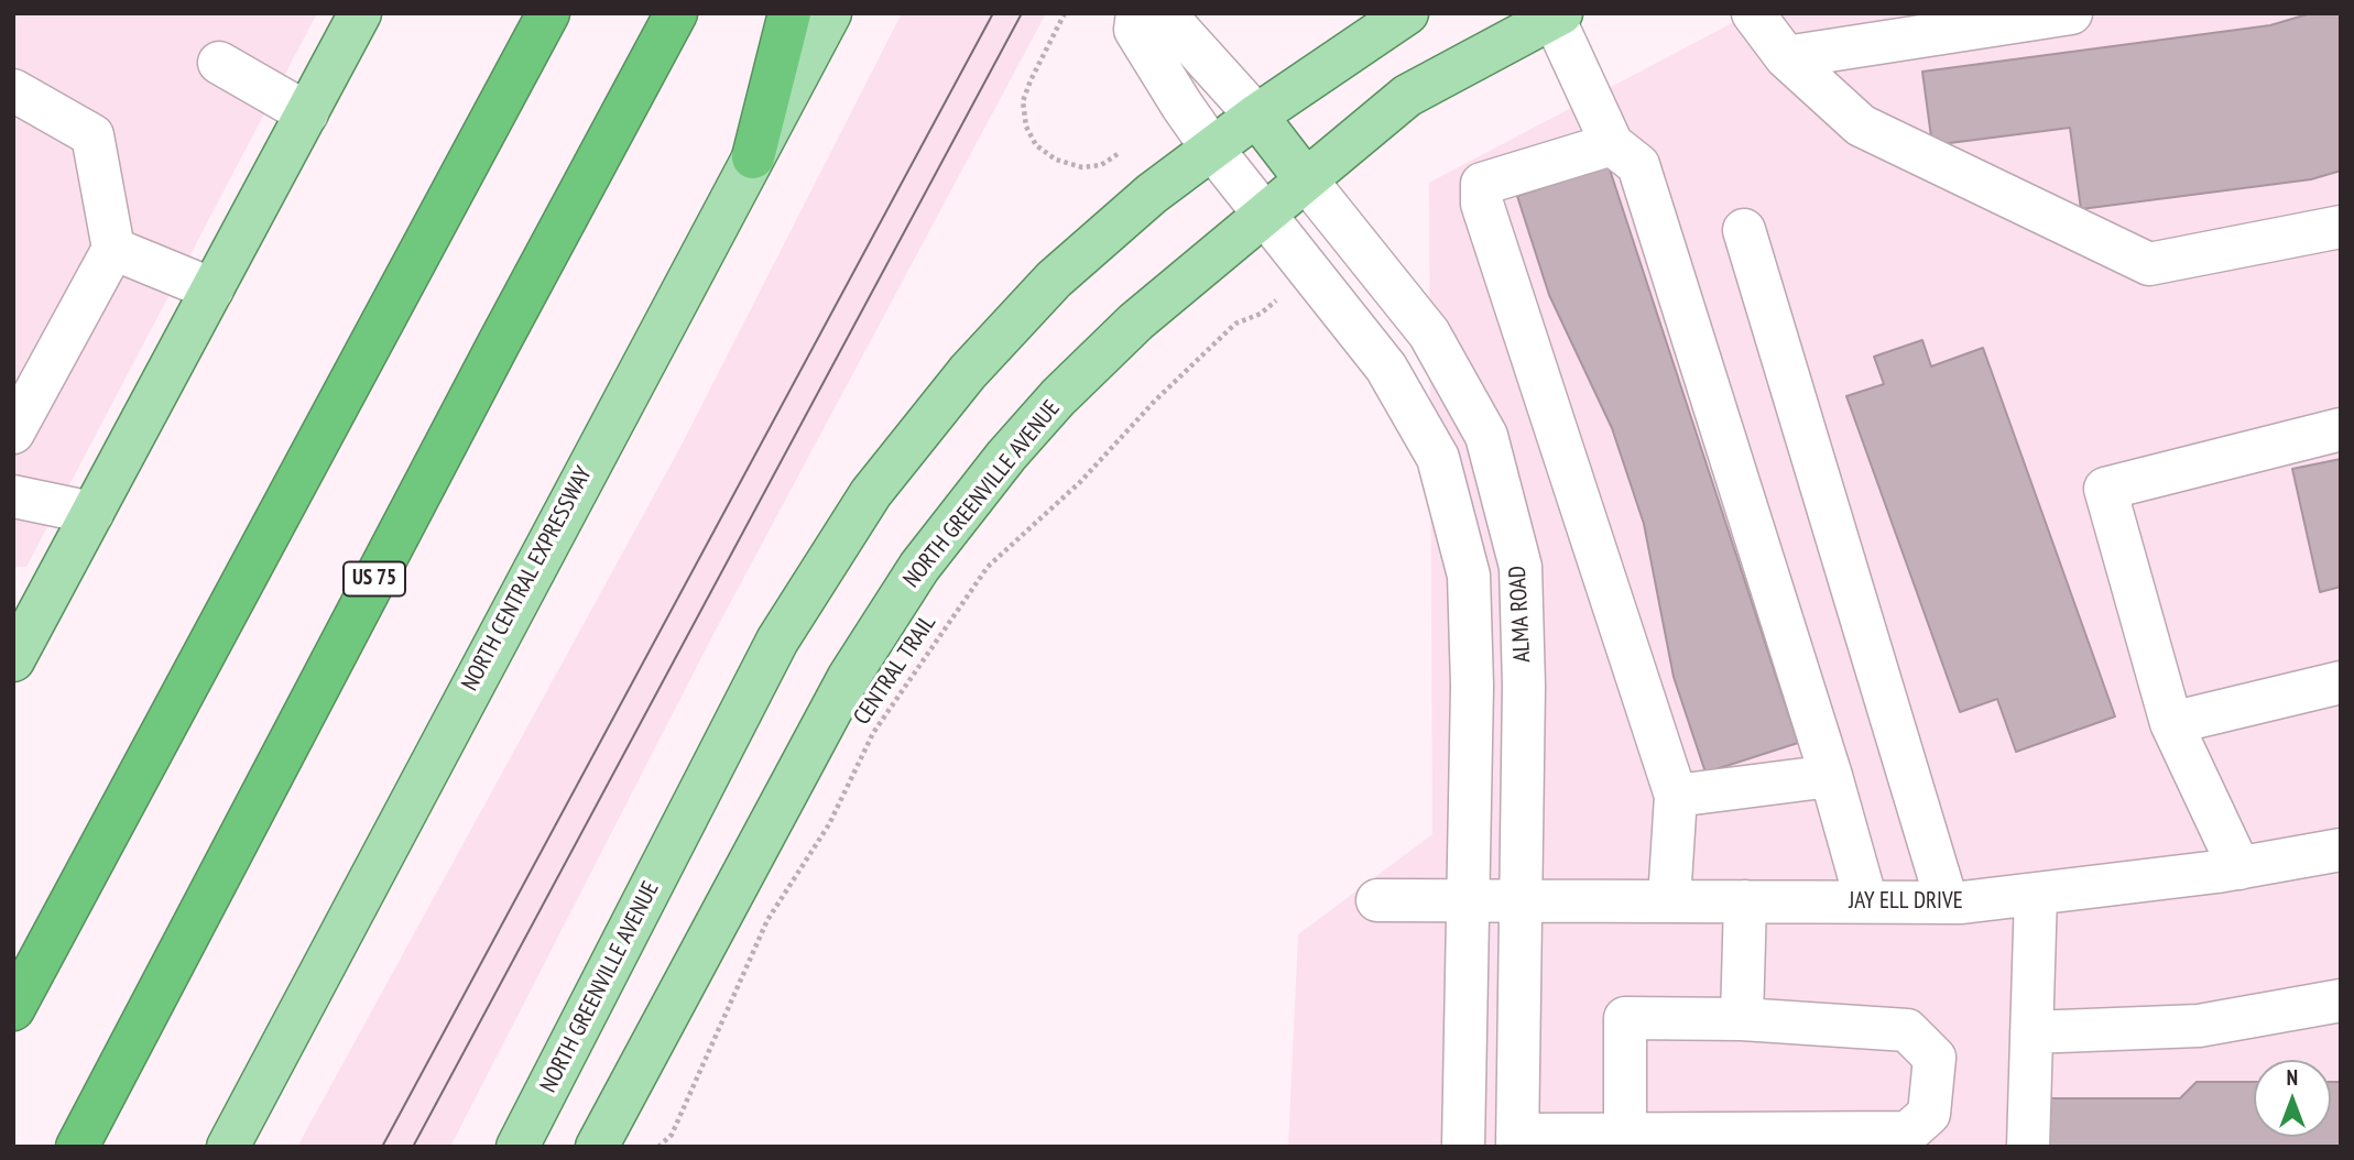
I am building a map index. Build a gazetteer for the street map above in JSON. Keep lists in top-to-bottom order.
{
  "streets": {
    "highway": ["US 75"],
    "main road": ["NORTH GREENVILLE AVENUE", "NORTH CENTRAL EXPRESSWAY", "ALMA ROAD"],
    "street": ["JAY ELL DRIVE"],
    "path": ["CENTRAL TRAIL"]
  },
  "crossings": [
    ["NORTH GREENVILLE AVENUE", "ALMA ROAD"],
    ["ALMA ROAD", "JAY ELL DRIVE"]
  ],
  "north": "top"
}
